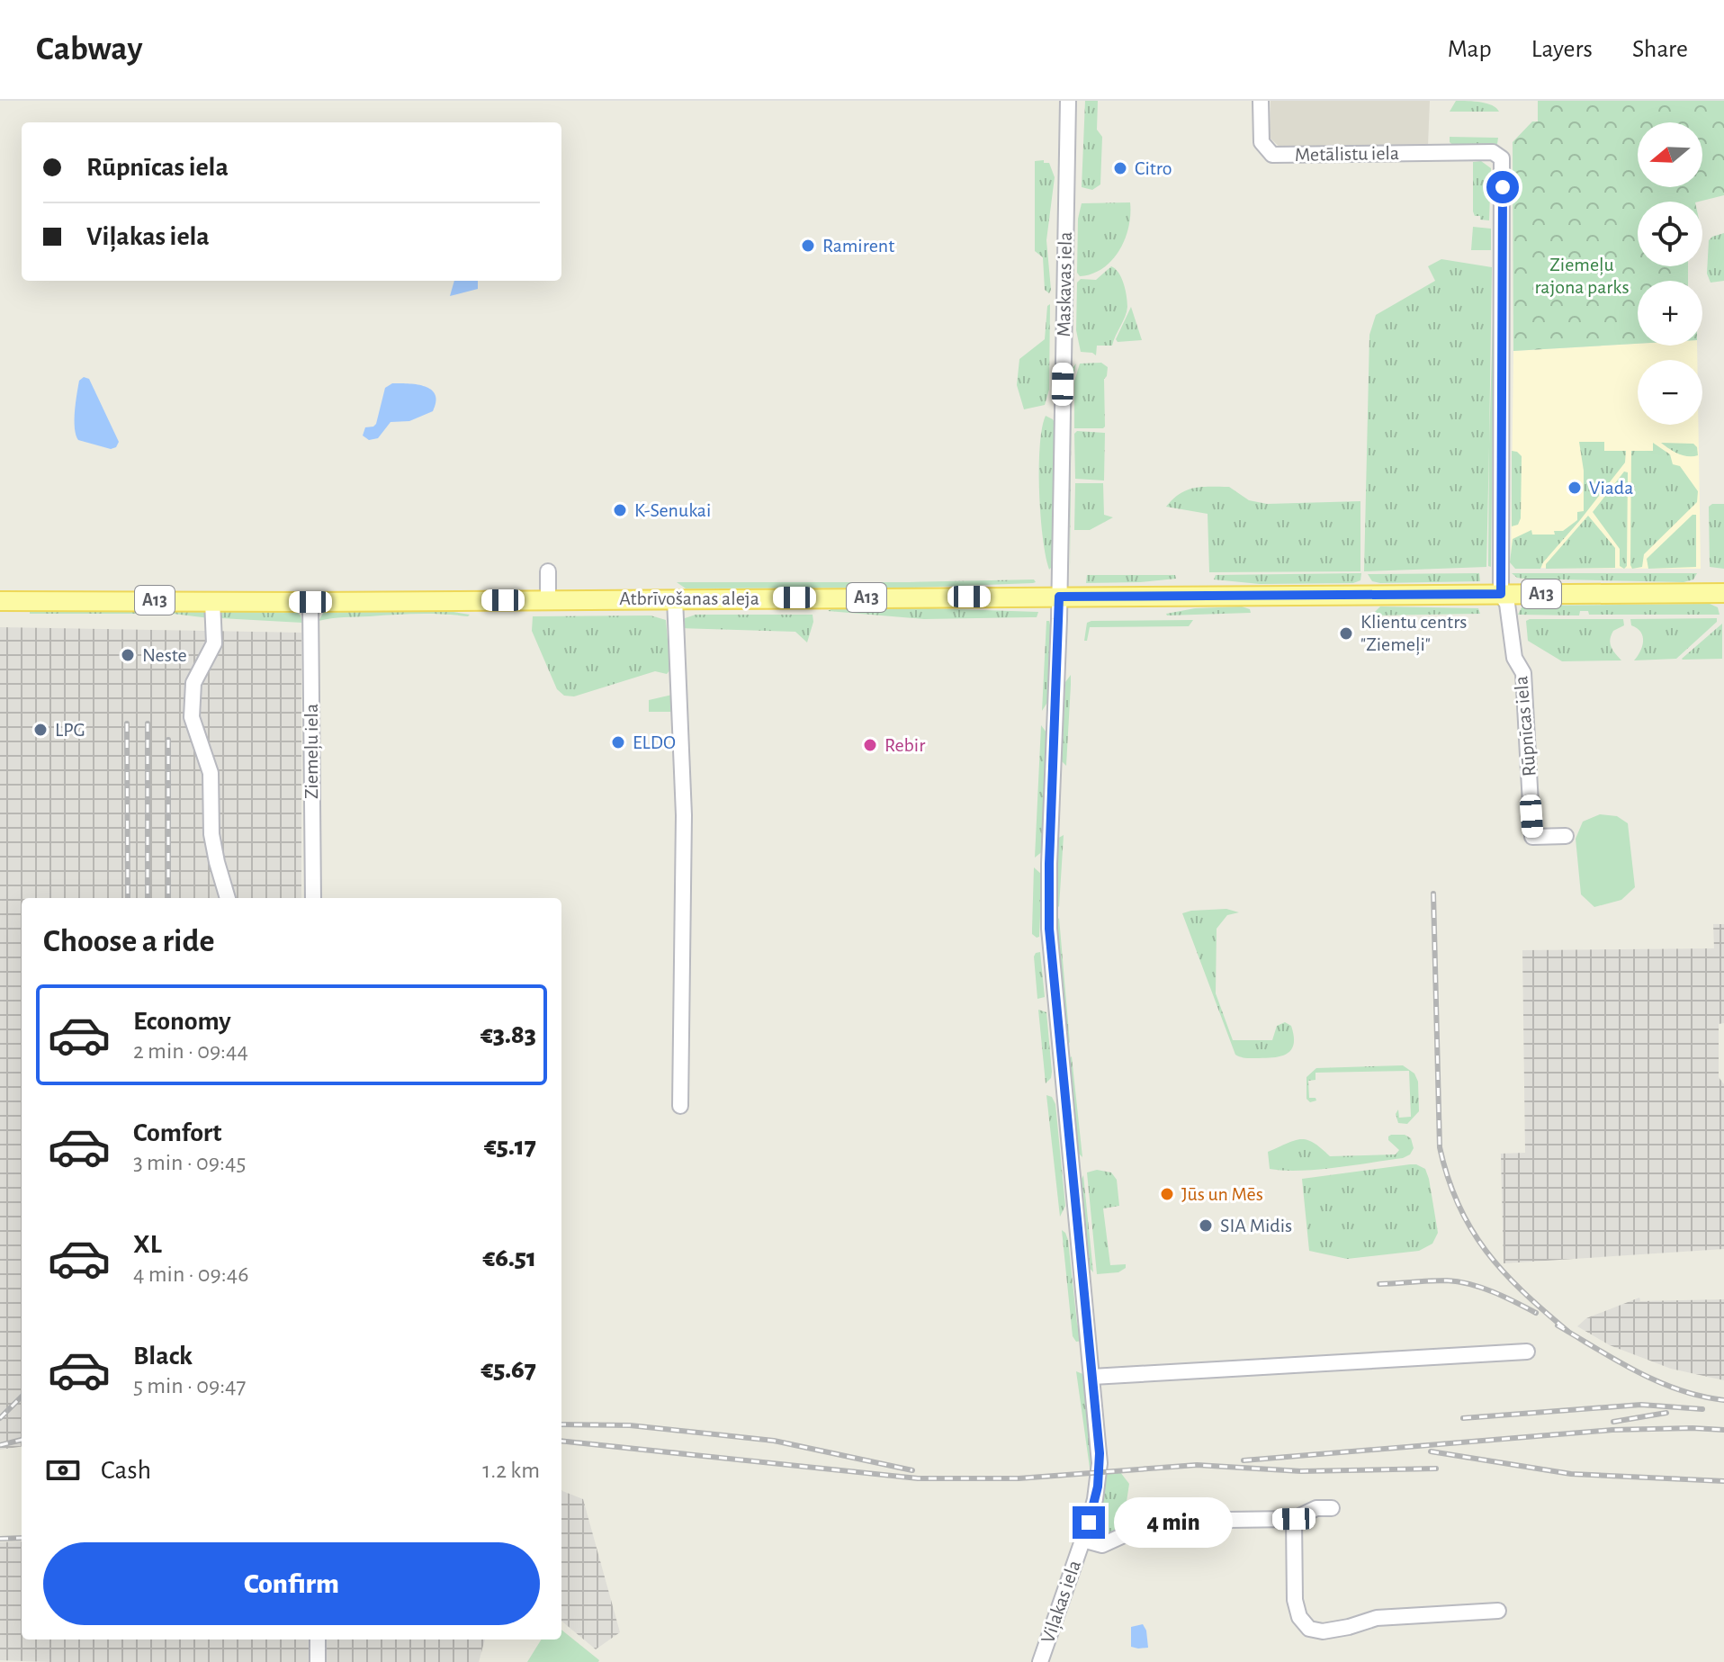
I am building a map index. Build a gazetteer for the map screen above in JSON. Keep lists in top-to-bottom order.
{
  "streets": {
    "main road": ["A13", "Atbrīvošanas aleja"],
    "street": [
      "Metālistu iela",
      "Maskavas iela",
      "Rūpnīcas iela",
      "Ziemeļu iela",
      "Viļakas iela"
    ]
  },
  "crossings": [
    ["Metālistu iela", "Rūpnīcas iela"],
    ["Maskavas iela", "Atbrīvošanas aleja"],
    ["Maskavas iela", "Viļakas iela"],
    ["Atbrīvošanas aleja", "Rūpnīcas iela"],
    ["Atbrīvošanas aleja", "Ziemeļu iela"],
    ["Atbrīvošanas aleja", "Viļakas iela"]
  ],
  "parks": ["Ziemeļu rajona parks"],
  "places": [
    "Citro",
    "Ramirent",
    "Viada",
    "K-Senukai",
    "Klientu centrs \"Ziemeļi\"",
    "Neste",
    "LPG",
    "ELDO",
    "Rebir",
    "Jūs un Mēs",
    "SIA Midis"
  ],
  "north": "left",
  "page": {
    "header": "Cabway",
    "nav": ["Map", "Layers", "Share"],
    "map_buttons": ["+", "−"],
    "banner": ["Rūpnīcas iela", "Viļakas iela"],
    "heading": "Choose a ride",
    "list": [
      {
        "name": "Economy",
        "note": "2 min · 09:44",
        "value": "€3.83"
      },
      {
        "name": "Comfort",
        "note": "3 min · 09:45",
        "value": "€5.17"
      },
      {
        "name": "XL",
        "note": "4 min · 09:46",
        "value": "€6.51"
      },
      {
        "name": "Black",
        "note": "5 min · 09:47",
        "value": "€5.67"
      }
    ],
    "pay": ["Cash", "1.2 km"],
    "bubble": "4 min",
    "buttons": "Confirm"
  }
}
